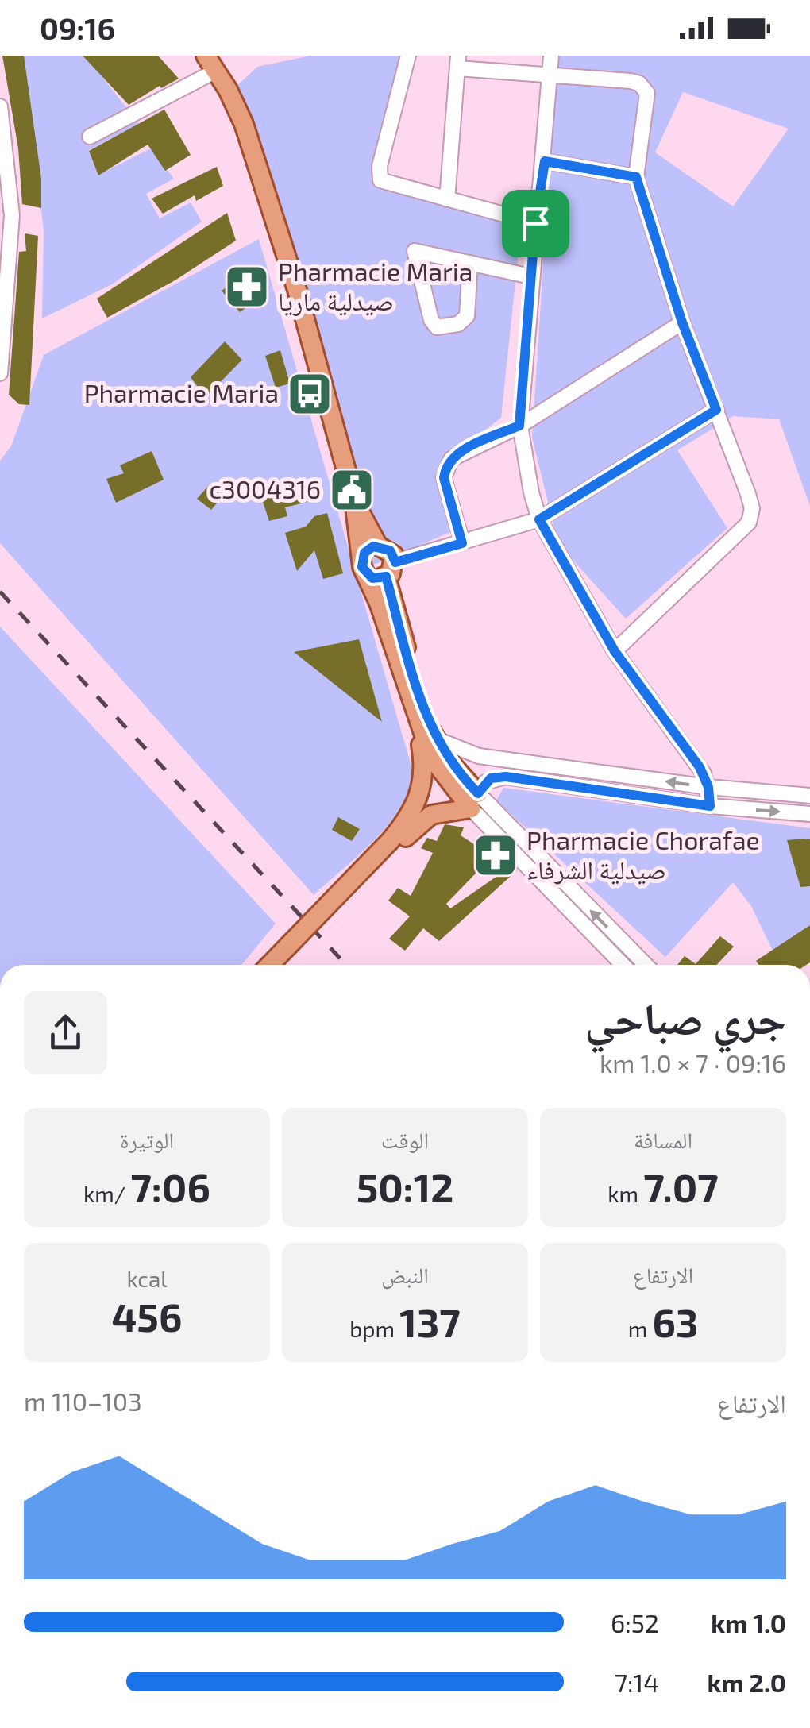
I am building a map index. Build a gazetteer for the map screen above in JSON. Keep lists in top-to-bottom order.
{
  "places": {
    "pharmacy": ["Pharmacie Maria صيدلية ماريا", "Pharmacie Chorafae صيدلية الشرفاء"],
    "bus stop": ["Pharmacie Maria"],
    "public building": ["c3004316"]
  },
  "page": {
    "status": "09:16",
    "heading": ["جري صباحي", "09:16 · 7 × 1.0 km"],
    "stats": [
      ["المسافة", "7.07 km"],
      ["الوقت", "50:12"],
      ["الوتيرة", "7:06 /km"],
      ["الارتفاع", "63 m"],
      ["النبض", "137 bpm"],
      ["kcal", "456"]
    ],
    "chart": ["الارتفاع", "103–110 m"],
    "list": [
      {
        "name": "1.0 km",
        "note": "6:52"
      },
      {
        "name": "2.0 km",
        "note": "7:14"
      }
    ]
  }
}
